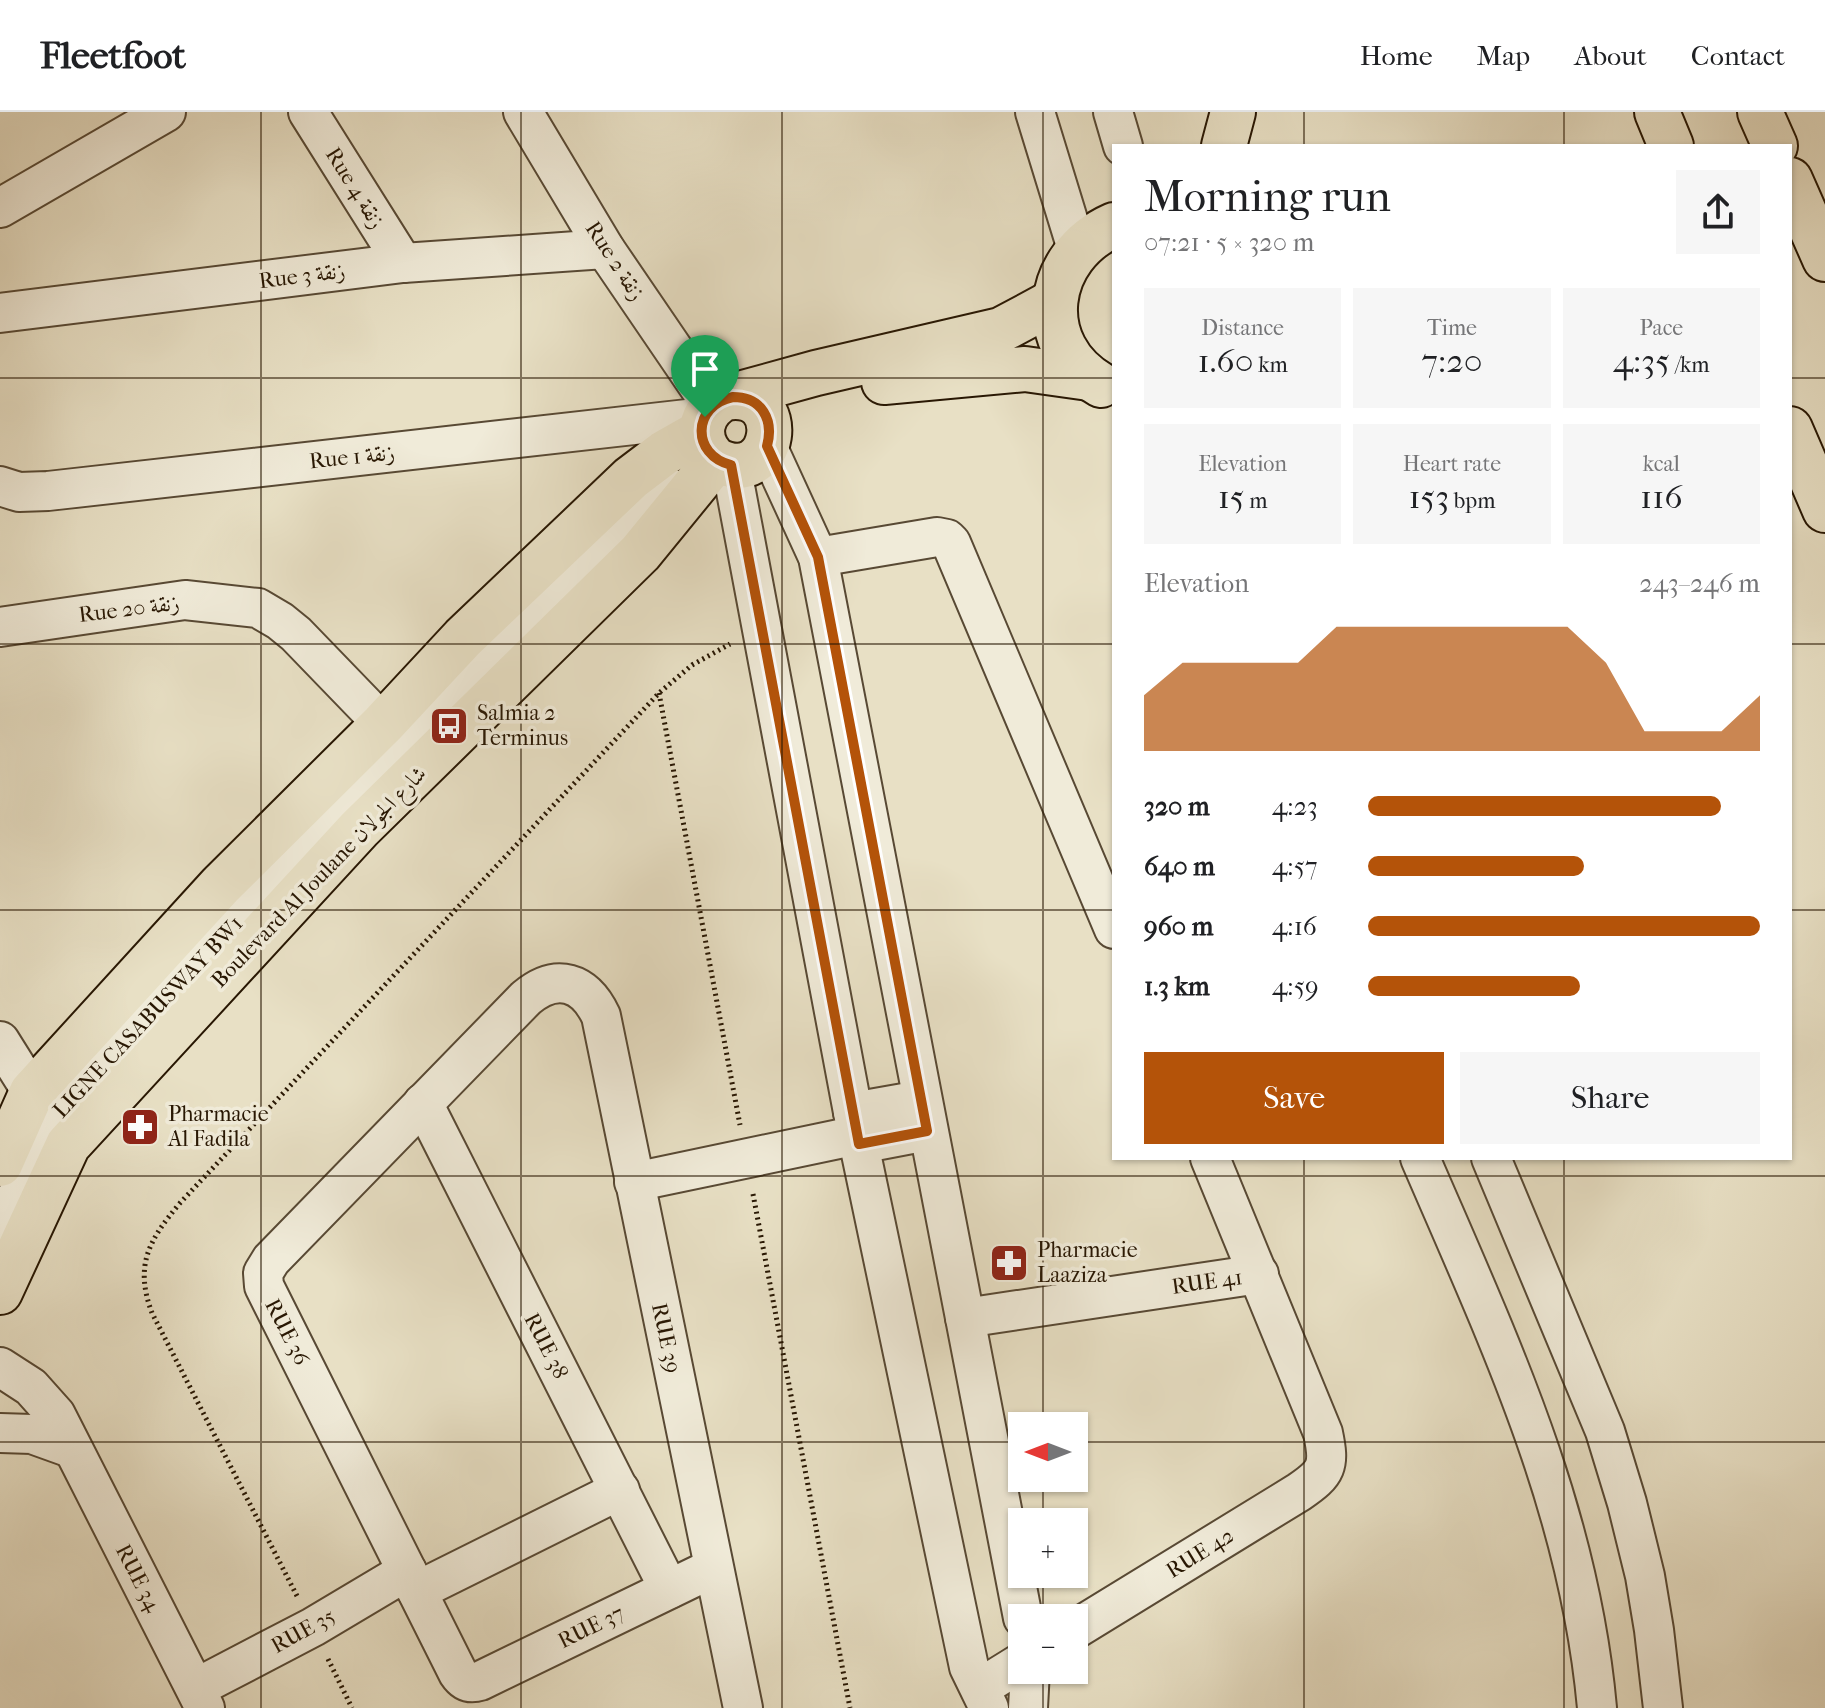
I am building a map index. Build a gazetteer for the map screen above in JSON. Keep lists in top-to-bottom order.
{
  "streets": {
    "main road": ["Boulevard Al Joulane شارع الجولان"],
    "street": [
      "Rue 4 زنقة",
      "Rue 2 زنقة",
      "Rue 3 زنقة",
      "Rue 1 زنقة",
      "Rue 20 زنقة",
      "LIGNE CASABUSWAY BW1",
      "RUE 41",
      "RUE 36",
      "RUE 39",
      "RUE 38",
      "RUE 42",
      "RUE 34",
      "RUE 37",
      "RUE 35"
    ]
  },
  "crossings": [
    ["Rue 4 زنقة", "Rue 3 زنقة"],
    ["Rue 2 زنقة", "Rue 3 زنقة"],
    ["Rue 2 زنقة", "Rue 1 زنقة"],
    ["Rue 2 زنقة", "Boulevard Al Joulane شارع الجولان"],
    ["Rue 2 زنقة", "LIGNE CASABUSWAY BW1"],
    ["Rue 1 زنقة", "Boulevard Al Joulane شارع الجولان"],
    ["Rue 1 زنقة", "LIGNE CASABUSWAY BW1"],
    ["Boulevard Al Joulane شارع الجولان", "LIGNE CASABUSWAY BW1"],
    ["RUE 41", "RUE 42"],
    ["RUE 36", "RUE 39"],
    ["RUE 36", "RUE 38"],
    ["RUE 36", "RUE 37"],
    ["RUE 36", "RUE 35"],
    ["RUE 39", "RUE 37"],
    ["RUE 38", "RUE 37"],
    ["RUE 38", "RUE 35"],
    ["RUE 34", "RUE 35"]
  ],
  "places": {
    "bus stop": ["Salmia 2 Terminus"],
    "pharmacy": ["Pharmacie Al Fadila", "Pharmacie Laaziza"]
  },
  "north": "left",
  "page": {
    "header": "Fleetfoot",
    "nav": [
      "Home",
      "Map",
      "About",
      "Contact"
    ],
    "heading": ["Morning run", "07:21 · 5 × 320 m"],
    "stats": [
      ["Distance", "1.60 km"],
      ["Time", "7:20"],
      ["Pace", "4:35 /km"],
      ["Elevation", "15 m"],
      ["Heart rate", "153 bpm"],
      ["kcal", "116"]
    ],
    "chart": ["Elevation", "243–246 m"],
    "list": [
      {
        "name": "320 m",
        "note": "4:23"
      },
      {
        "name": "640 m",
        "note": "4:57"
      },
      {
        "name": "960 m",
        "note": "4:16"
      },
      {
        "name": "1.3 km",
        "note": "4:59"
      }
    ],
    "buttons": ["Save", "Share"],
    "map_buttons": ["+", "−"]
  }
}
